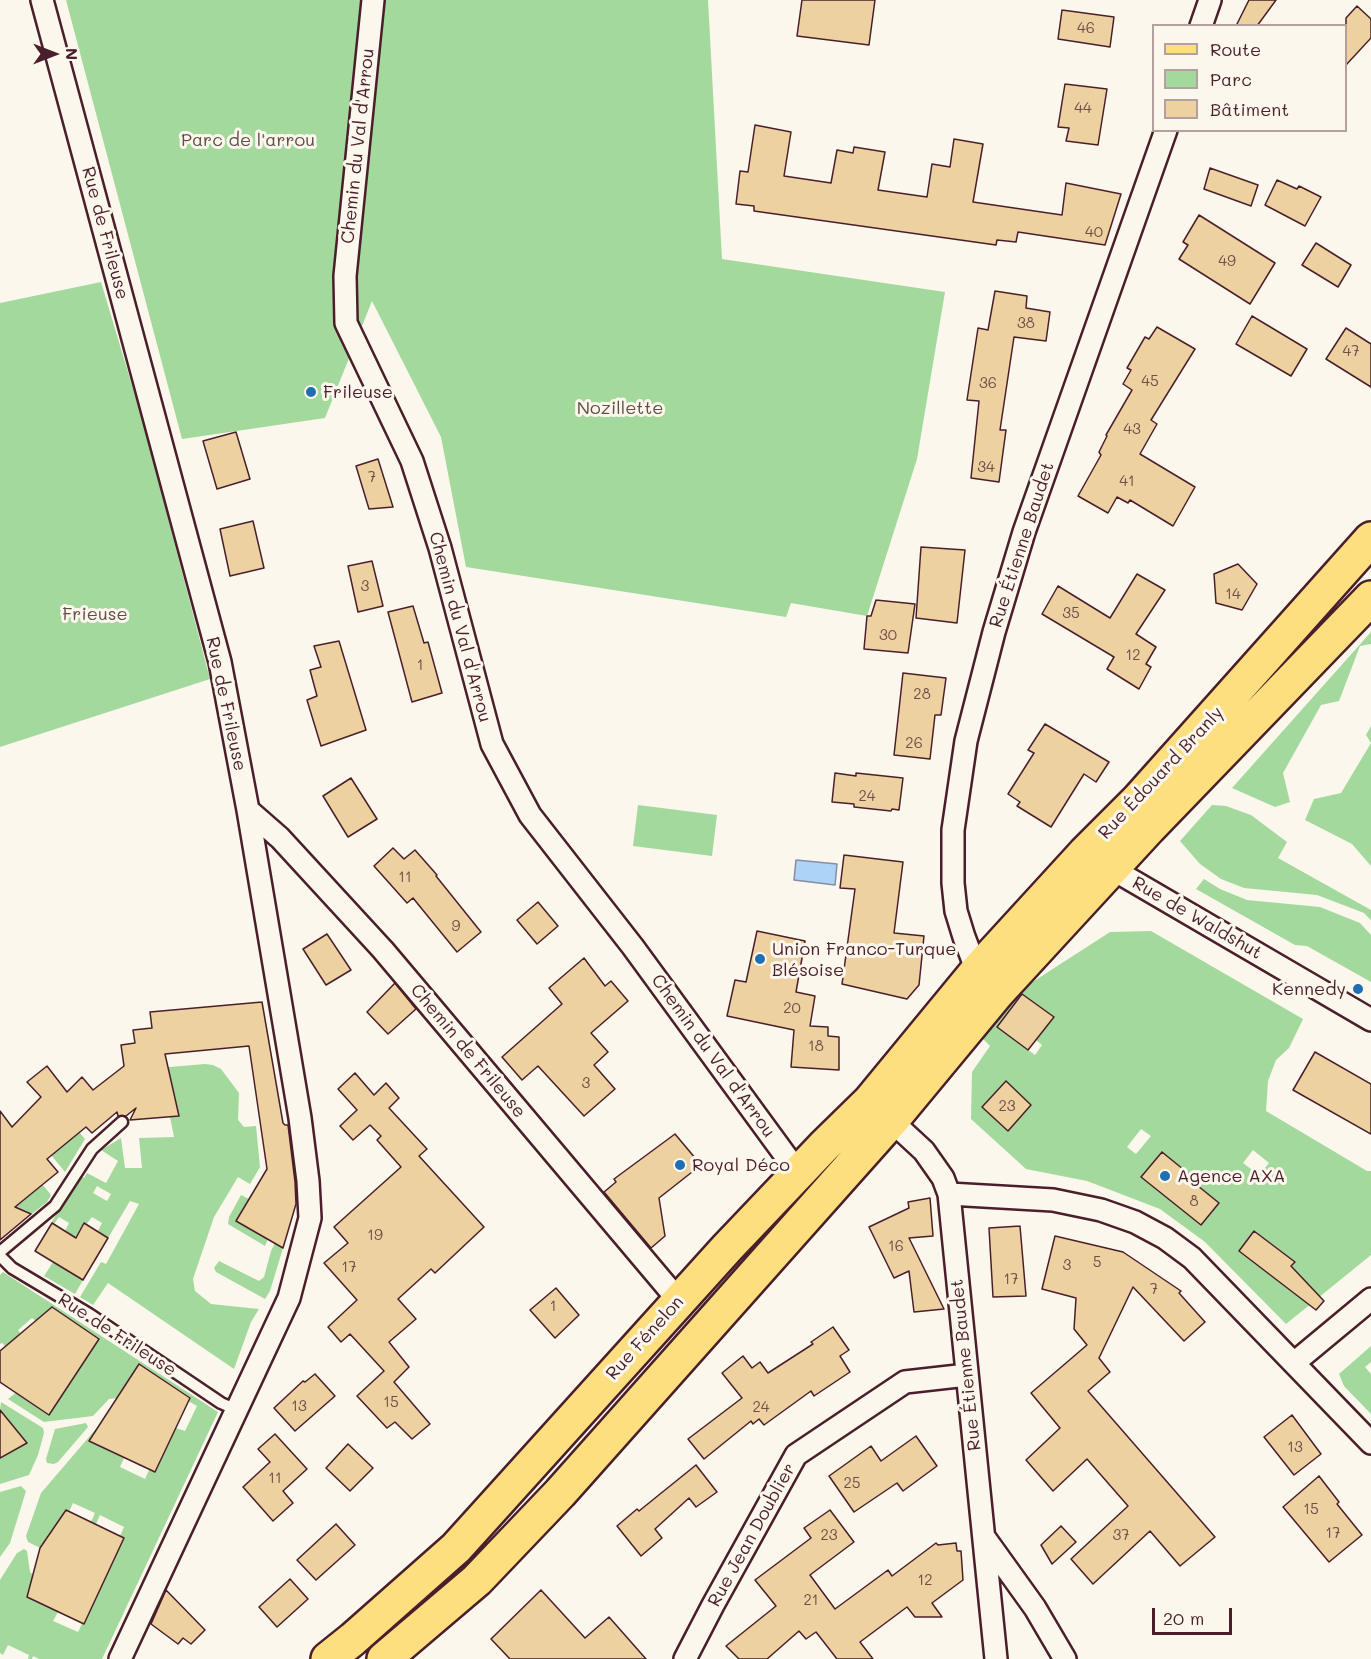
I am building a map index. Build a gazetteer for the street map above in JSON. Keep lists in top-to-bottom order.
{
  "streets": {
    "main road": ["Rue Édouard Branly", "Rue Fénelon"],
    "street": [
      "Chemin du Val d'Arrou",
      "Rue de Frileuse",
      "Rue Étienne Baudet",
      "Rue de Waldshut",
      "Chemin de Frileuse",
      "Rue Jean Doublier"
    ]
  },
  "crossings": [
    ["Chemin du Val d'Arrou", "Rue Fénelon"],
    ["Rue de Frileuse", "Chemin de Frileuse"],
    ["Rue Étienne Baudet", "Rue Édouard Branly"],
    ["Rue Étienne Baudet", "Rue Fénelon"],
    ["Rue Étienne Baudet", "Rue Jean Doublier"],
    ["Rue Édouard Branly", "Rue de Waldshut"],
    ["Rue Édouard Branly", "Rue Fénelon"],
    ["Chemin de Frileuse", "Rue Fénelon"]
  ],
  "parks": ["Parc de l'arrou", "Nozillette", "Frieuse"],
  "places": [
    "Frileuse",
    "Union Franco-Turque Blésoise",
    "Kennedy",
    "Royal Déco",
    "Agence AXA"
  ],
  "house_numbers": [
    "46",
    "44",
    "40",
    "49",
    "38",
    "47",
    "45",
    "36",
    "43",
    "34",
    "7",
    "41",
    "3",
    "14",
    "35",
    "30",
    "12",
    "1",
    "28",
    "26",
    "24",
    "11",
    "9",
    "20",
    "18",
    "3",
    "23",
    "8",
    "19",
    "16",
    "5",
    "3",
    "17",
    "17",
    "7",
    "1",
    "15",
    "13",
    "24",
    "13",
    "11",
    "25",
    "15",
    "17",
    "23",
    "37",
    "12",
    "21"
  ],
  "legend": ["Route", "Parc", "Bâtiment"],
  "scale_bar": "20 m",
  "north": "right"
}
